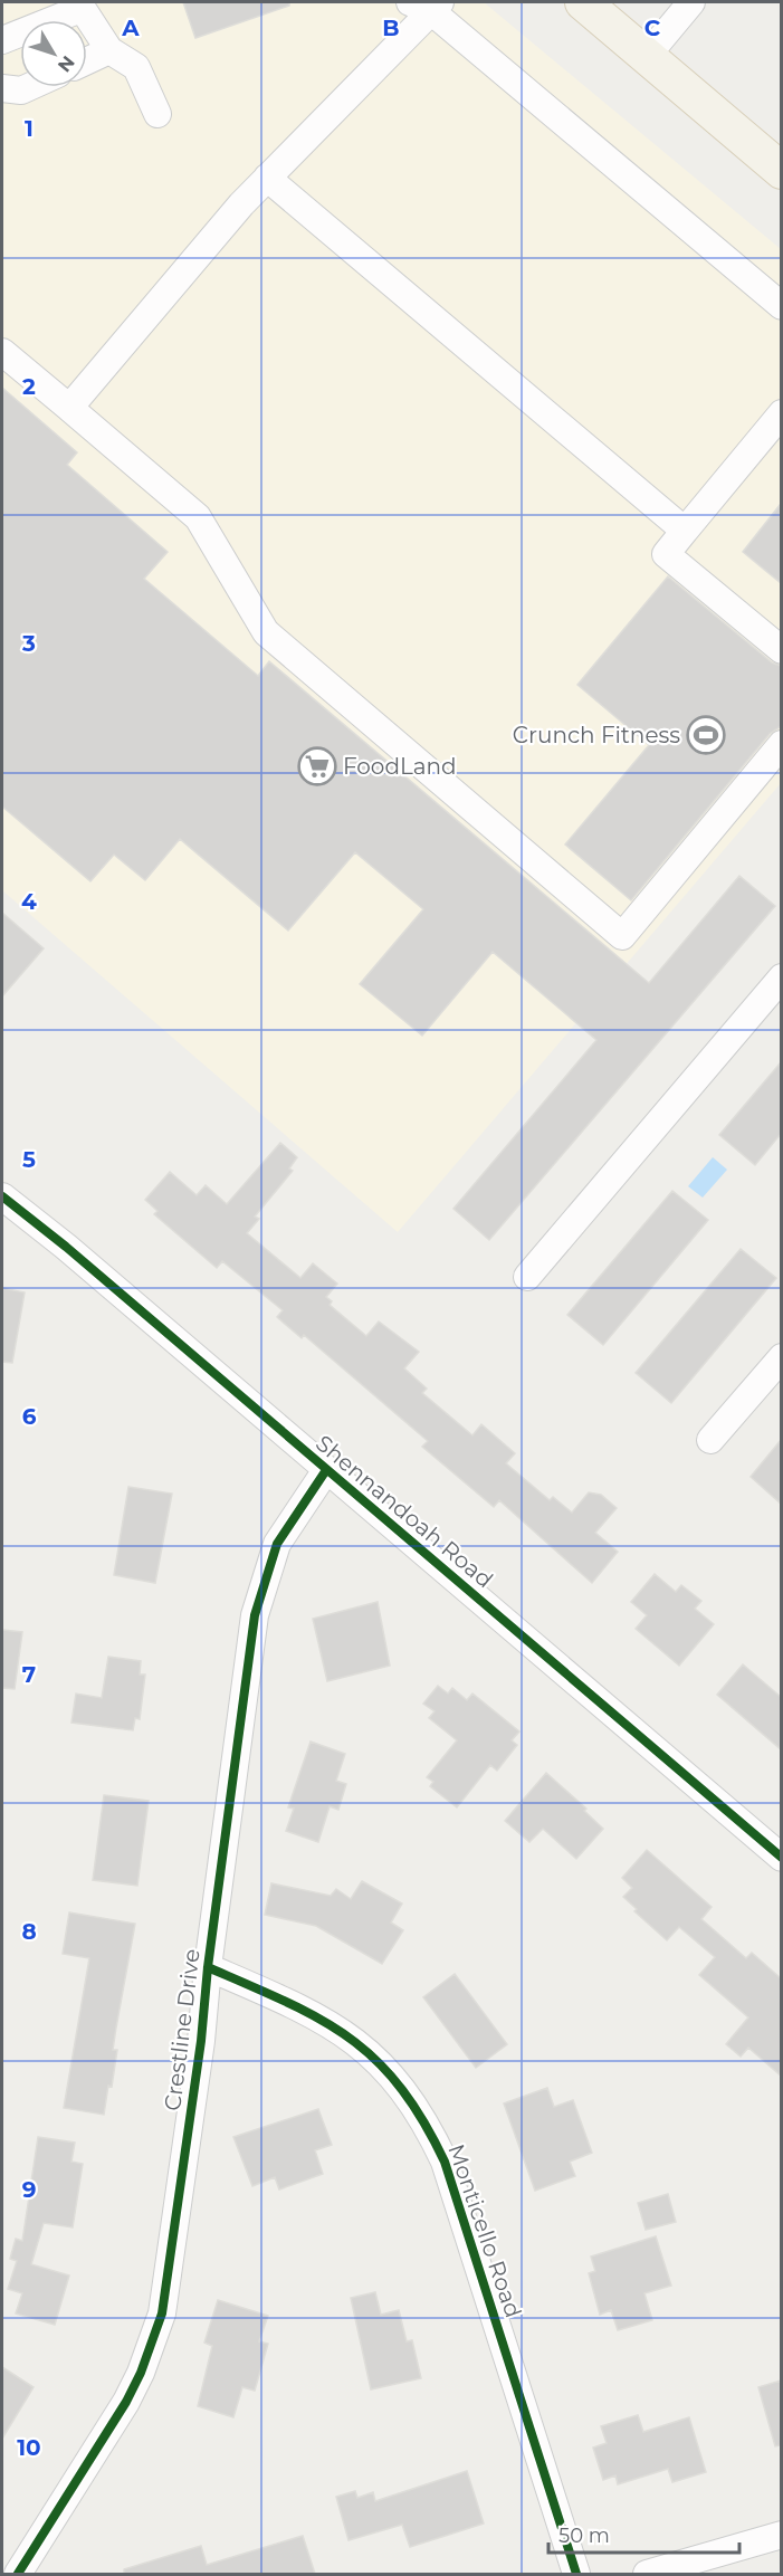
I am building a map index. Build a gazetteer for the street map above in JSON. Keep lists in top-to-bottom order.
{
  "streets": {
    "street": ["Shennandoah Road", "Crestline Drive", "Monticello Road"]
  },
  "crossings": [
    ["Shennandoah Road", "Crestline Drive"],
    ["Crestline Drive", "Monticello Road"]
  ],
  "places": {
    "sports": ["Crunch Fitness"],
    "supermarket": ["FoodLand"]
  },
  "scale_bar": "50 m",
  "north": "bottom right",
  "grid": {
    "columns": ["A", "B", "C"],
    "rows": [
      "1",
      "2",
      "3",
      "4",
      "5",
      "6",
      "7",
      "8",
      "9",
      "10"
    ]
  }
}
